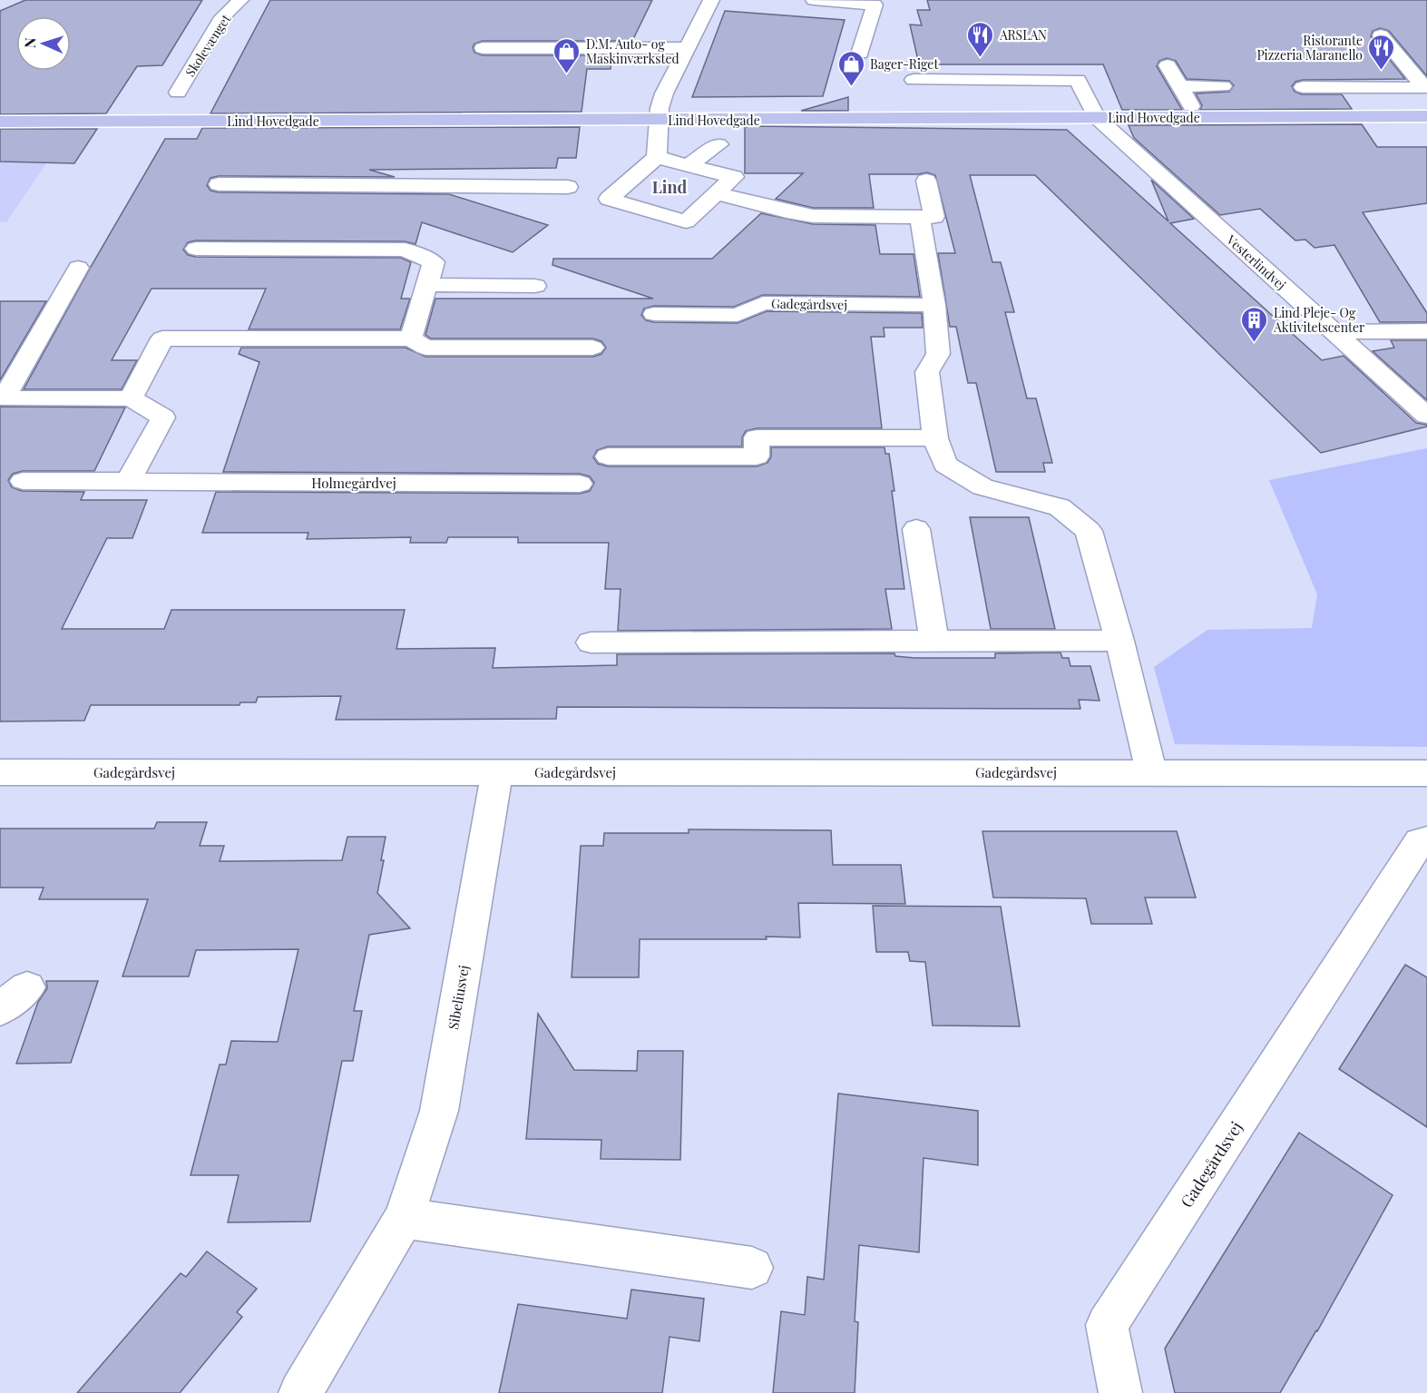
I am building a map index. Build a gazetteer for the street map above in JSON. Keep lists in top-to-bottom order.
{
  "streets": {
    "main road": ["Lind Hovedgade"],
    "street": [
      "Skolevænget",
      "Vesterlindvej",
      "Gadegårdsvej",
      "Holmegårdvej",
      "Sibeliusvej"
    ]
  },
  "crossings": [
    ["Lind Hovedgade", "Vesterlindvej"],
    ["Gadegårdsvej", "Sibeliusvej"]
  ],
  "districts": ["Lind"],
  "places": {
    "restaurant": ["ARSLAN", "Ristorante Pizzeria Maranello"],
    "shop": ["D.M. Auto- og Maskinværksted", "Bager-Riget"],
    "building": ["Lind Pleje- Og Aktivitetscenter"]
  },
  "north": "left"
}
